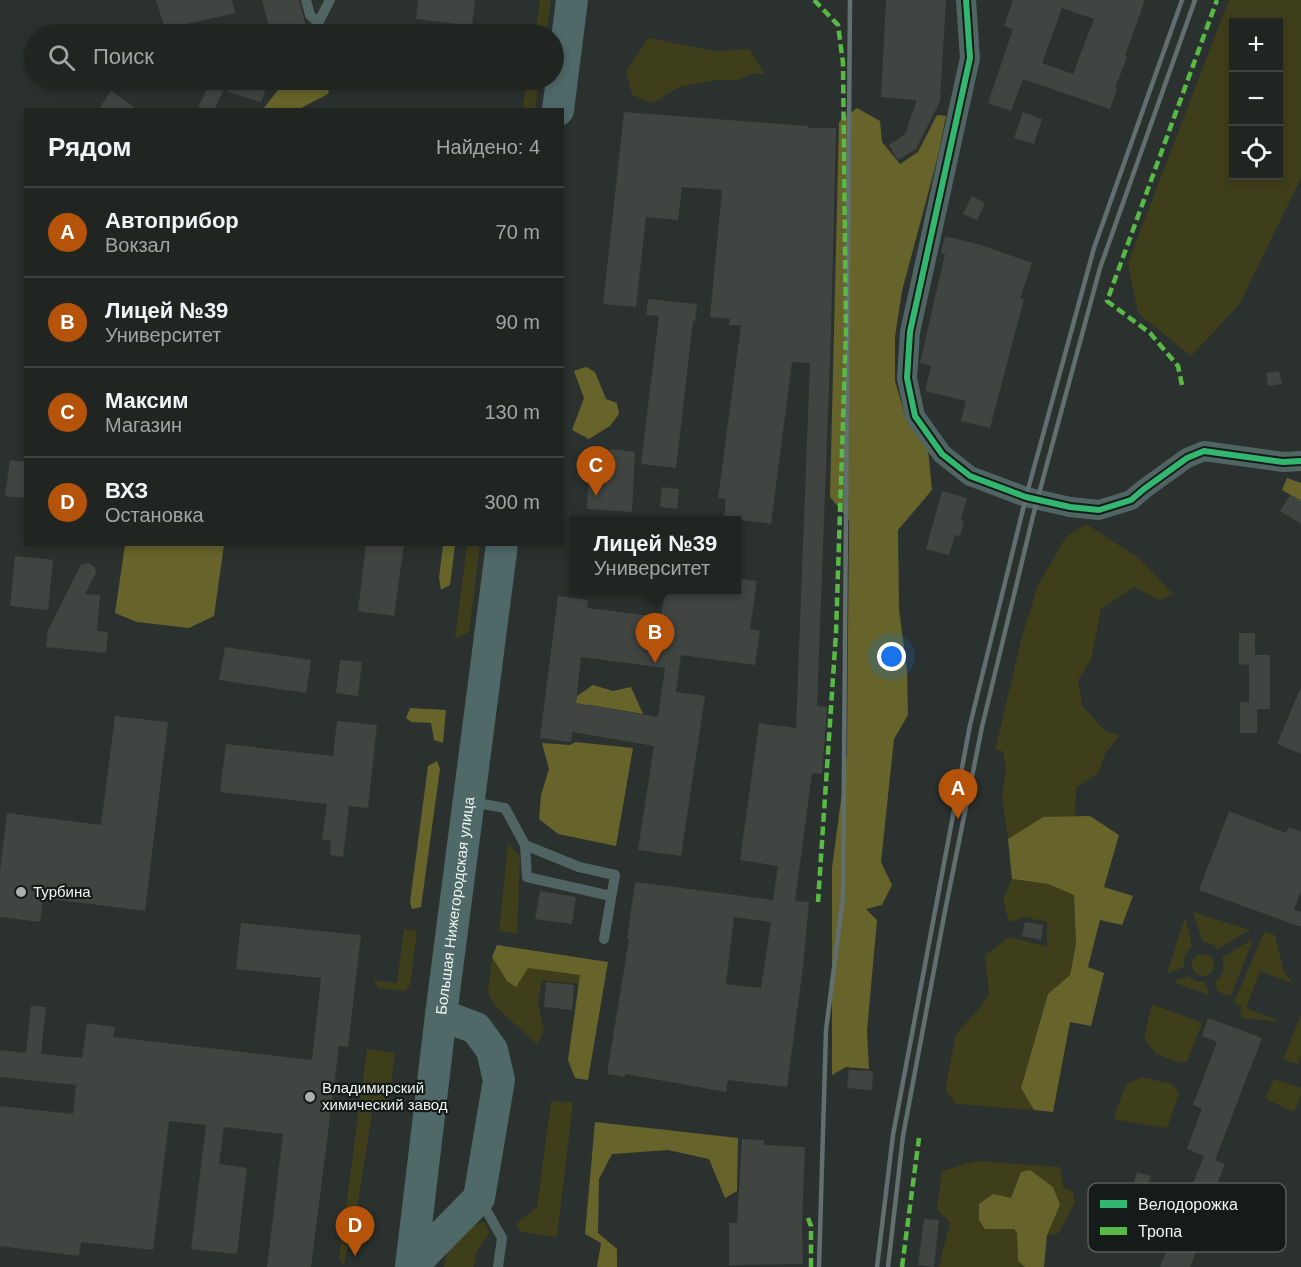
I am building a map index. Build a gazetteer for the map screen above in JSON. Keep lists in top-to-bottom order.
{
  "streets": {
    "main road": ["Большая Нижегородская улица"]
  },
  "places": ["Турбина", "Владимирский химический завод"],
  "legend": ["Велодорожка", "Тропа"],
  "page": {
    "map_buttons": ["+", "−"],
    "search": "Поиск",
    "heading": ["Рядом", "Найдено: 4"],
    "list": [
      {
        "mark": "A",
        "name": "Автоприбор",
        "note": "Вокзал",
        "value": "70 m"
      },
      {
        "mark": "B",
        "name": "Лицей №39",
        "note": "Университет",
        "value": "90 m"
      },
      {
        "mark": "C",
        "name": "Максим",
        "note": "Магазин",
        "value": "130 m"
      },
      {
        "mark": "D",
        "name": "ВХЗ",
        "note": "Остановка",
        "value": "300 m"
      }
    ],
    "pins": [
      "C",
      "B",
      "A",
      "D"
    ],
    "popup": ["Лицей №39", "Университет"]
  }
}
